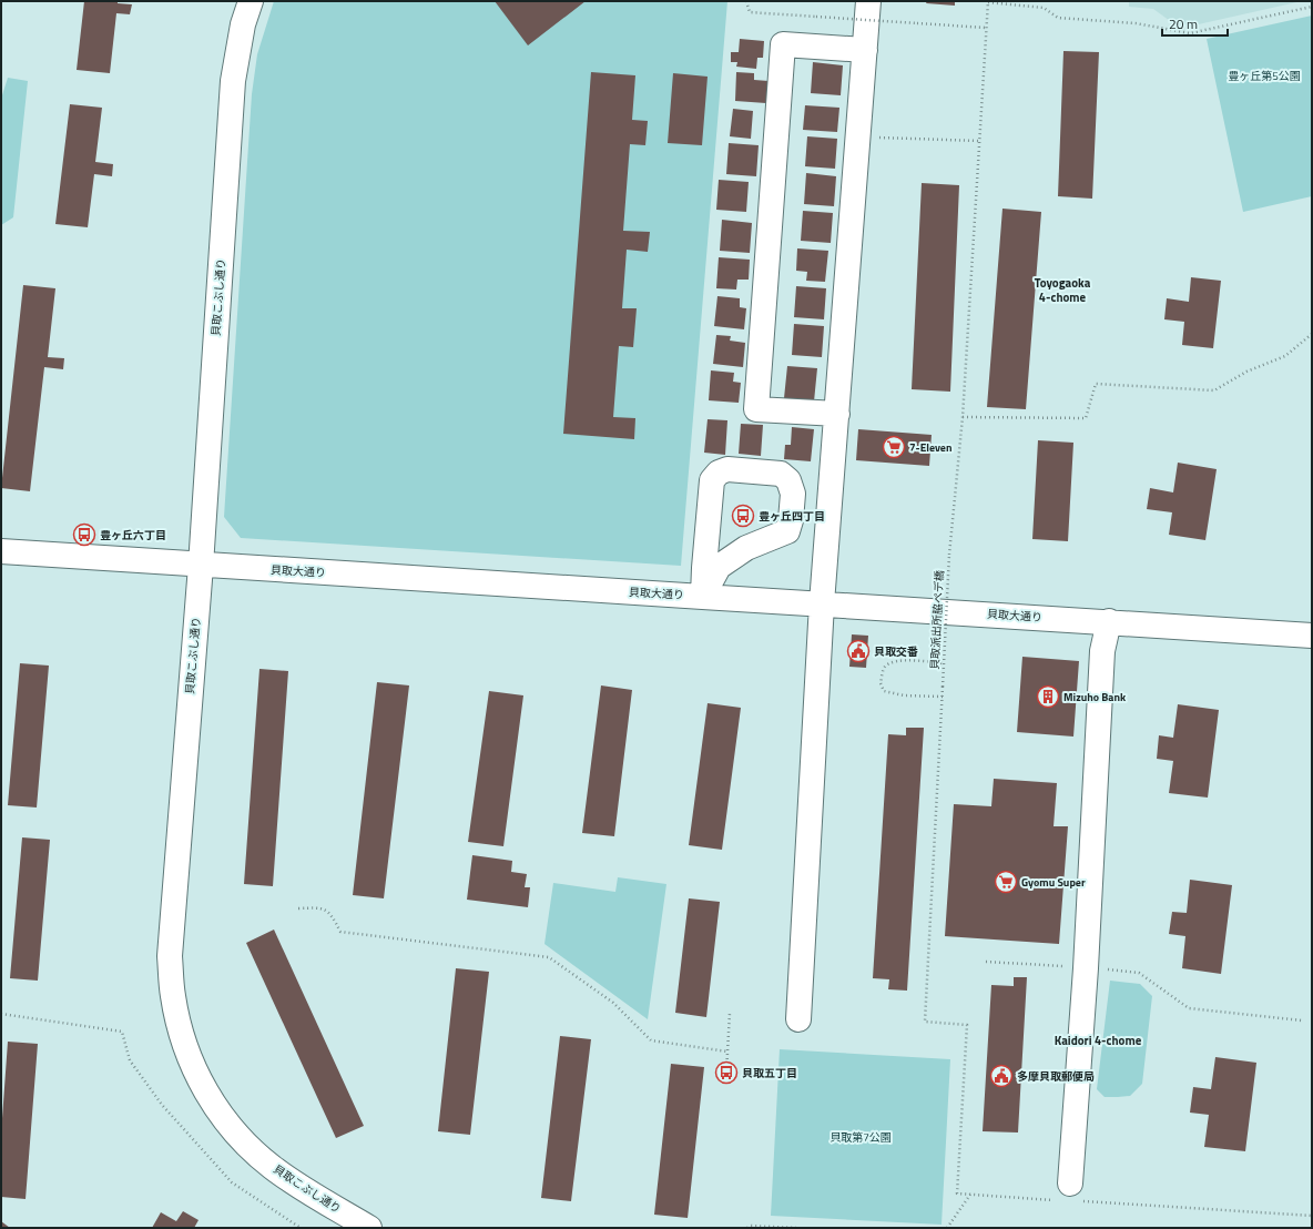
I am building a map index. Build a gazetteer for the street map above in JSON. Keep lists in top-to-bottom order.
{
  "streets": {
    "street": ["貝取こぶし通り", "貝取大通り"],
    "path": ["貝取派出所脇ペデ橋"]
  },
  "crossings": [
    ["貝取こぶし通り", "貝取大通り"]
  ],
  "districts": ["Toyogaoka 4-chome", "Kaidori 4-chome"],
  "parks": ["豊ヶ丘第5公園", "貝取第7公園"],
  "places": {
    "supermarket": ["7-Eleven", "Gyomu Super"],
    "bus stop": ["豊ヶ丘四丁目", "豊ヶ丘六丁目", "貝取五丁目"],
    "public building": ["貝取交番", "多摩貝取郵便局"],
    "building": ["Mizuho Bank"]
  },
  "scale_bar": "20 m"
}
